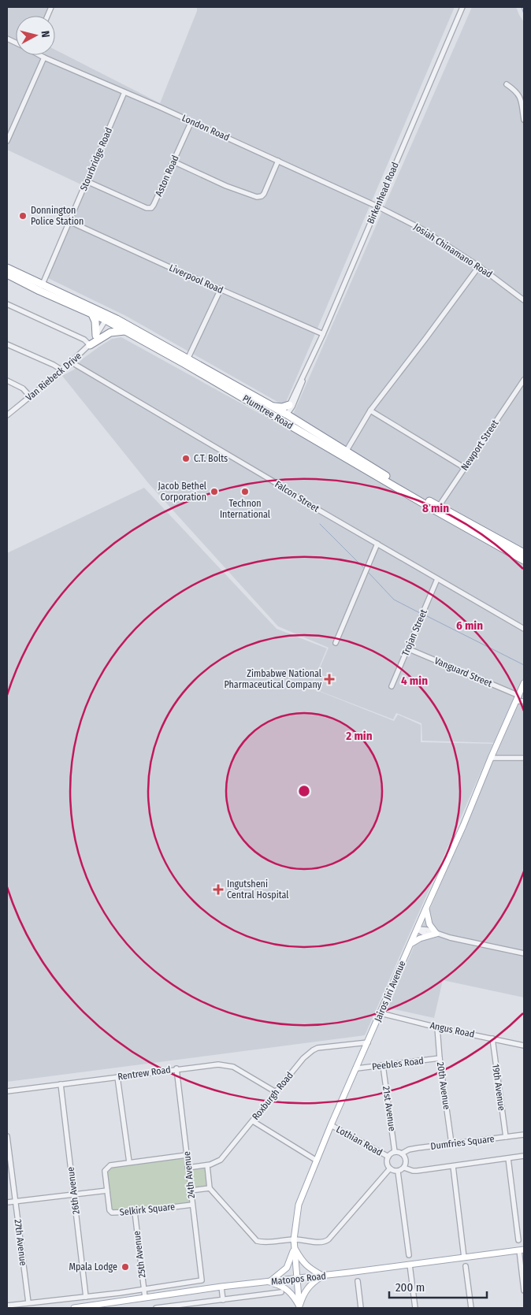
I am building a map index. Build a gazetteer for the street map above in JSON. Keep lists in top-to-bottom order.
{
  "streets": {
    "highway": ["Plumtree Road"],
    "main road": ["Jairos Jiri Avenue", "Matopos Road"],
    "street": [
      "London Road",
      "Stourbridge Road",
      "Aston Road",
      "Birkenhead Road",
      "Josiah Chinamano Road",
      "Liverpool Road",
      "Van Riebeck Drive",
      "Newport Street",
      "Falcon Street",
      "Trojan Street",
      "Vanguard Street",
      "Angus Road",
      "Peebles Road",
      "Rentrew Road",
      "20th Avenue",
      "19th Avenue",
      "Roxburgh Road",
      "21st Avenue",
      "Lothian Road",
      "Dumfries Square",
      "24th Avenue",
      "26th Avenue",
      "Selkirk Square",
      "27th Avenue",
      "25th Avenue"
    ]
  },
  "crossings": [
    ["London Road", "Stourbridge Road"],
    ["London Road", "Aston Road"],
    ["London Road", "Birkenhead Road"],
    ["London Road", "Josiah Chinamano Road"],
    ["Stourbridge Road", "Aston Road"],
    ["Stourbridge Road", "Liverpool Road"],
    ["Stourbridge Road", "Plumtree Road"],
    ["Birkenhead Road", "Josiah Chinamano Road"],
    ["Birkenhead Road", "Liverpool Road"],
    ["Birkenhead Road", "Plumtree Road"],
    ["Van Riebeck Drive", "Plumtree Road"],
    ["Van Riebeck Drive", "Falcon Street"],
    ["Plumtree Road", "Newport Street"],
    ["Falcon Street", "Trojan Street"],
    ["Trojan Street", "Vanguard Street"],
    ["Vanguard Street", "Jairos Jiri Avenue"],
    ["Jairos Jiri Avenue", "Angus Road"],
    ["Jairos Jiri Avenue", "Peebles Road"],
    ["Jairos Jiri Avenue", "Roxburgh Road"],
    ["Jairos Jiri Avenue", "Lothian Road"],
    ["Jairos Jiri Avenue", "Matopos Road"],
    ["Angus Road", "20th Avenue"],
    ["Angus Road", "19th Avenue"],
    ["Peebles Road", "20th Avenue"],
    ["Peebles Road", "21st Avenue"],
    ["Rentrew Road", "Roxburgh Road"],
    ["Rentrew Road", "24th Avenue"],
    ["Rentrew Road", "26th Avenue"],
    ["20th Avenue", "Dumfries Square"],
    ["19th Avenue", "Dumfries Square"],
    ["Roxburgh Road", "24th Avenue"],
    ["21st Avenue", "Lothian Road"],
    ["21st Avenue", "Dumfries Square"],
    ["Lothian Road", "Dumfries Square"],
    ["24th Avenue", "Selkirk Square"],
    ["24th Avenue", "25th Avenue"],
    ["Selkirk Square", "25th Avenue"],
    ["25th Avenue", "Matopos Road"]
  ],
  "places": {
    "other": [
      "Donnington Police Station",
      "C.T. Bolts",
      "Jacob Bethel Corporation",
      "Technon International",
      "Mpala Lodge"
    ],
    "health": ["Zimbabwe National Pharmaceutical Company", "Ingutsheni Central Hospital"]
  },
  "scale_bar": "200 m",
  "north": "right",
  "rings": [
    "8 min",
    "6 min",
    "4 min",
    "2 min"
  ]
}
